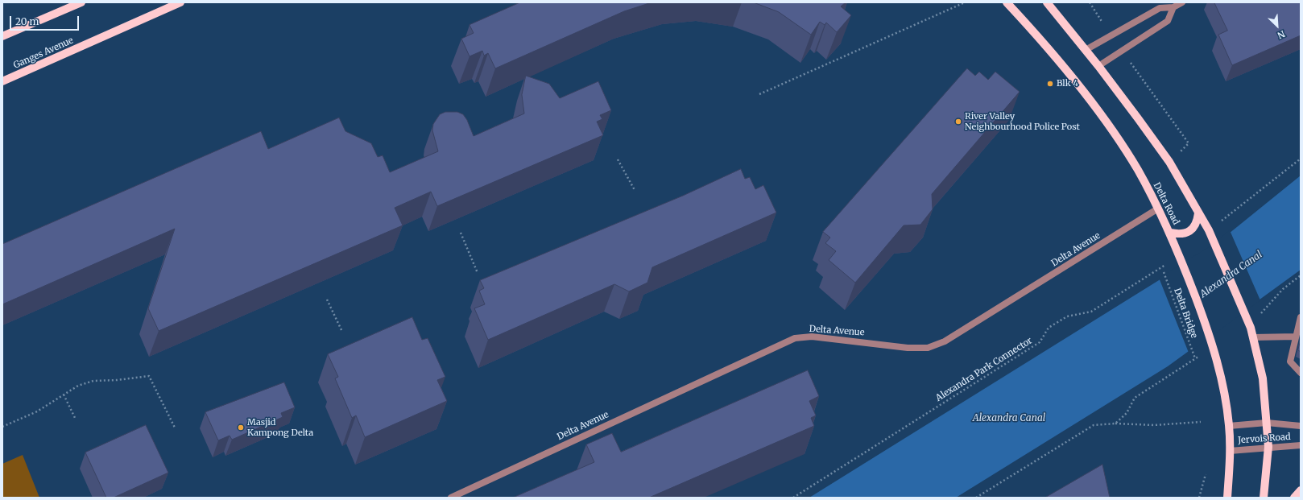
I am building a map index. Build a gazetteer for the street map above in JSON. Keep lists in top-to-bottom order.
{
  "streets": {
    "main road": ["Ganges Avenue", "Delta Road"],
    "street": ["Delta Avenue", "Jervois Road"],
    "path": ["Delta Bridge", "Alexandra Park Connector"]
  },
  "crossings": [
    ["Delta Road", "Delta Avenue"],
    ["Delta Road", "Alexandra Park Connector"],
    ["Delta Road", "Jervois Road"]
  ],
  "water": ["Alexandra Canal"],
  "places": ["Blk 4", "River Valley Neighbourhood Police Post", "Masjid Kampong Delta"],
  "scale_bar": "20 m",
  "north": "bottom right"
}
